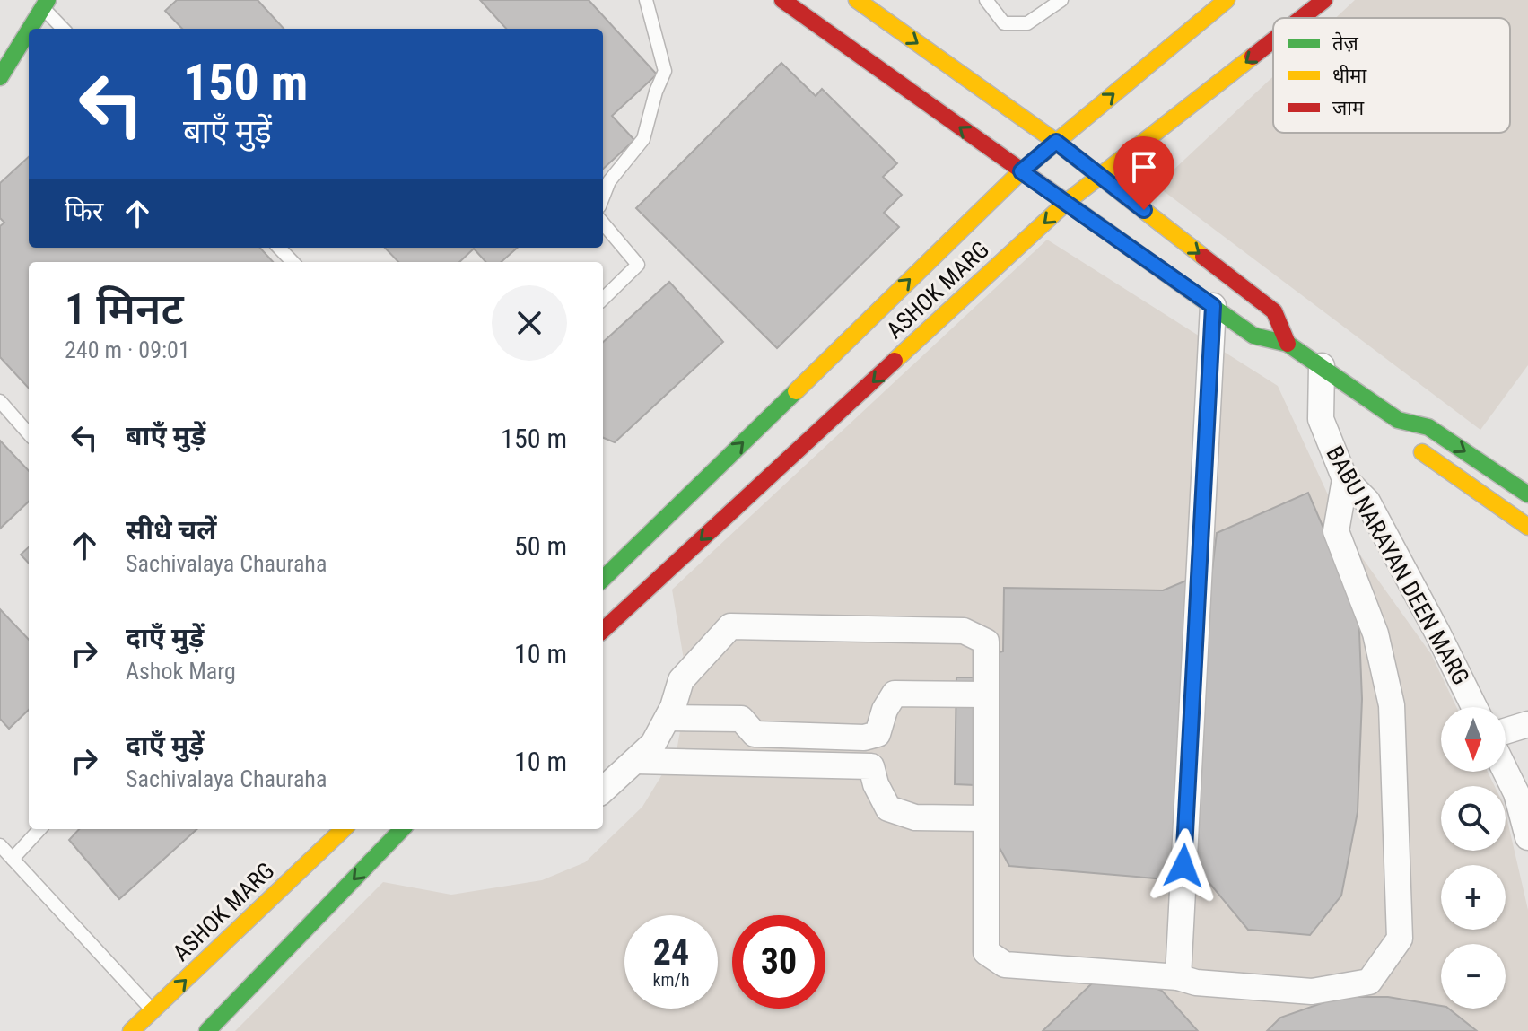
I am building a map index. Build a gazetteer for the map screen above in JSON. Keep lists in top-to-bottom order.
{
  "streets": {
    "main road": ["ASHOK MARG"],
    "street": ["BABU NARAYAN DEEN MARG"]
  },
  "legend": ["तेज़", "धीमा", "जाम"],
  "north": "bottom",
  "page": {
    "turn": ["150 m", "बाएँ मुड़ें"],
    "then": "फिर",
    "heading": ["1 मिनट", "240 m · 09:01"],
    "list": [
      {
        "name": "बाएँ मुड़ें",
        "value": "150 m"
      },
      {
        "name": "सीधे चलें",
        "note": "Sachivalaya Chauraha",
        "value": "50 m"
      },
      {
        "name": "दाएँ मुड़ें",
        "note": "Ashok Marg",
        "value": "10 m"
      },
      {
        "name": "दाएँ मुड़ें",
        "note": "Sachivalaya Chauraha",
        "value": "10 m"
      }
    ],
    "map_buttons": ["+", "−"],
    "speed": "24 km/h",
    "limit": "30"
  }
}
